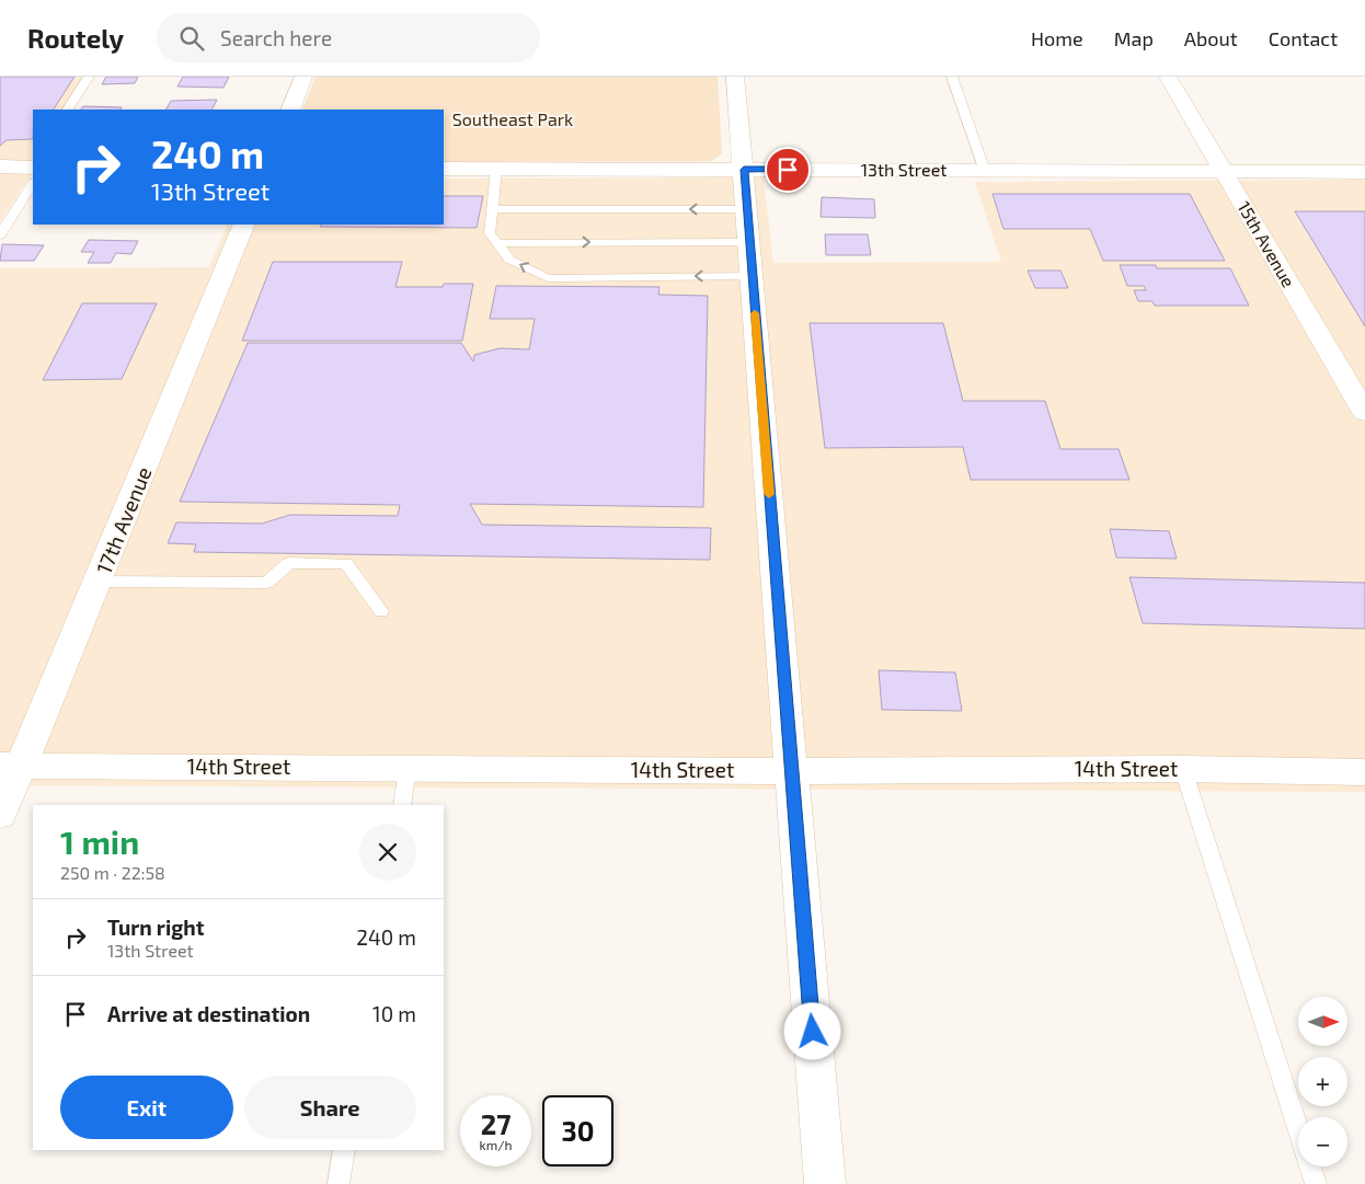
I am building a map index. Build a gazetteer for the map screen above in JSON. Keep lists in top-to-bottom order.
{
  "streets": {
    "street": [
      "13th Street",
      "15th Avenue",
      "17th Avenue",
      "14th Street"
    ]
  },
  "crossings": [
    ["13th Street", "15th Avenue"],
    ["17th Avenue", "14th Street"]
  ],
  "parks": ["Southeast Park"],
  "north": "right",
  "page": {
    "header": "Routely",
    "search": "Search here",
    "nav": [
      "Home",
      "Map",
      "About",
      "Contact"
    ],
    "turn": ["240 m", "13th Street"],
    "heading": ["1 min", "250 m · 22:58"],
    "list": [
      {
        "name": "Turn right",
        "note": "13th Street",
        "value": "240 m"
      },
      {
        "name": "Arrive at destination",
        "value": "10 m"
      }
    ],
    "map_buttons": ["+", "−"],
    "buttons": ["Exit", "Share"],
    "speed": "27 km/h",
    "limit": "30"
  }
}
